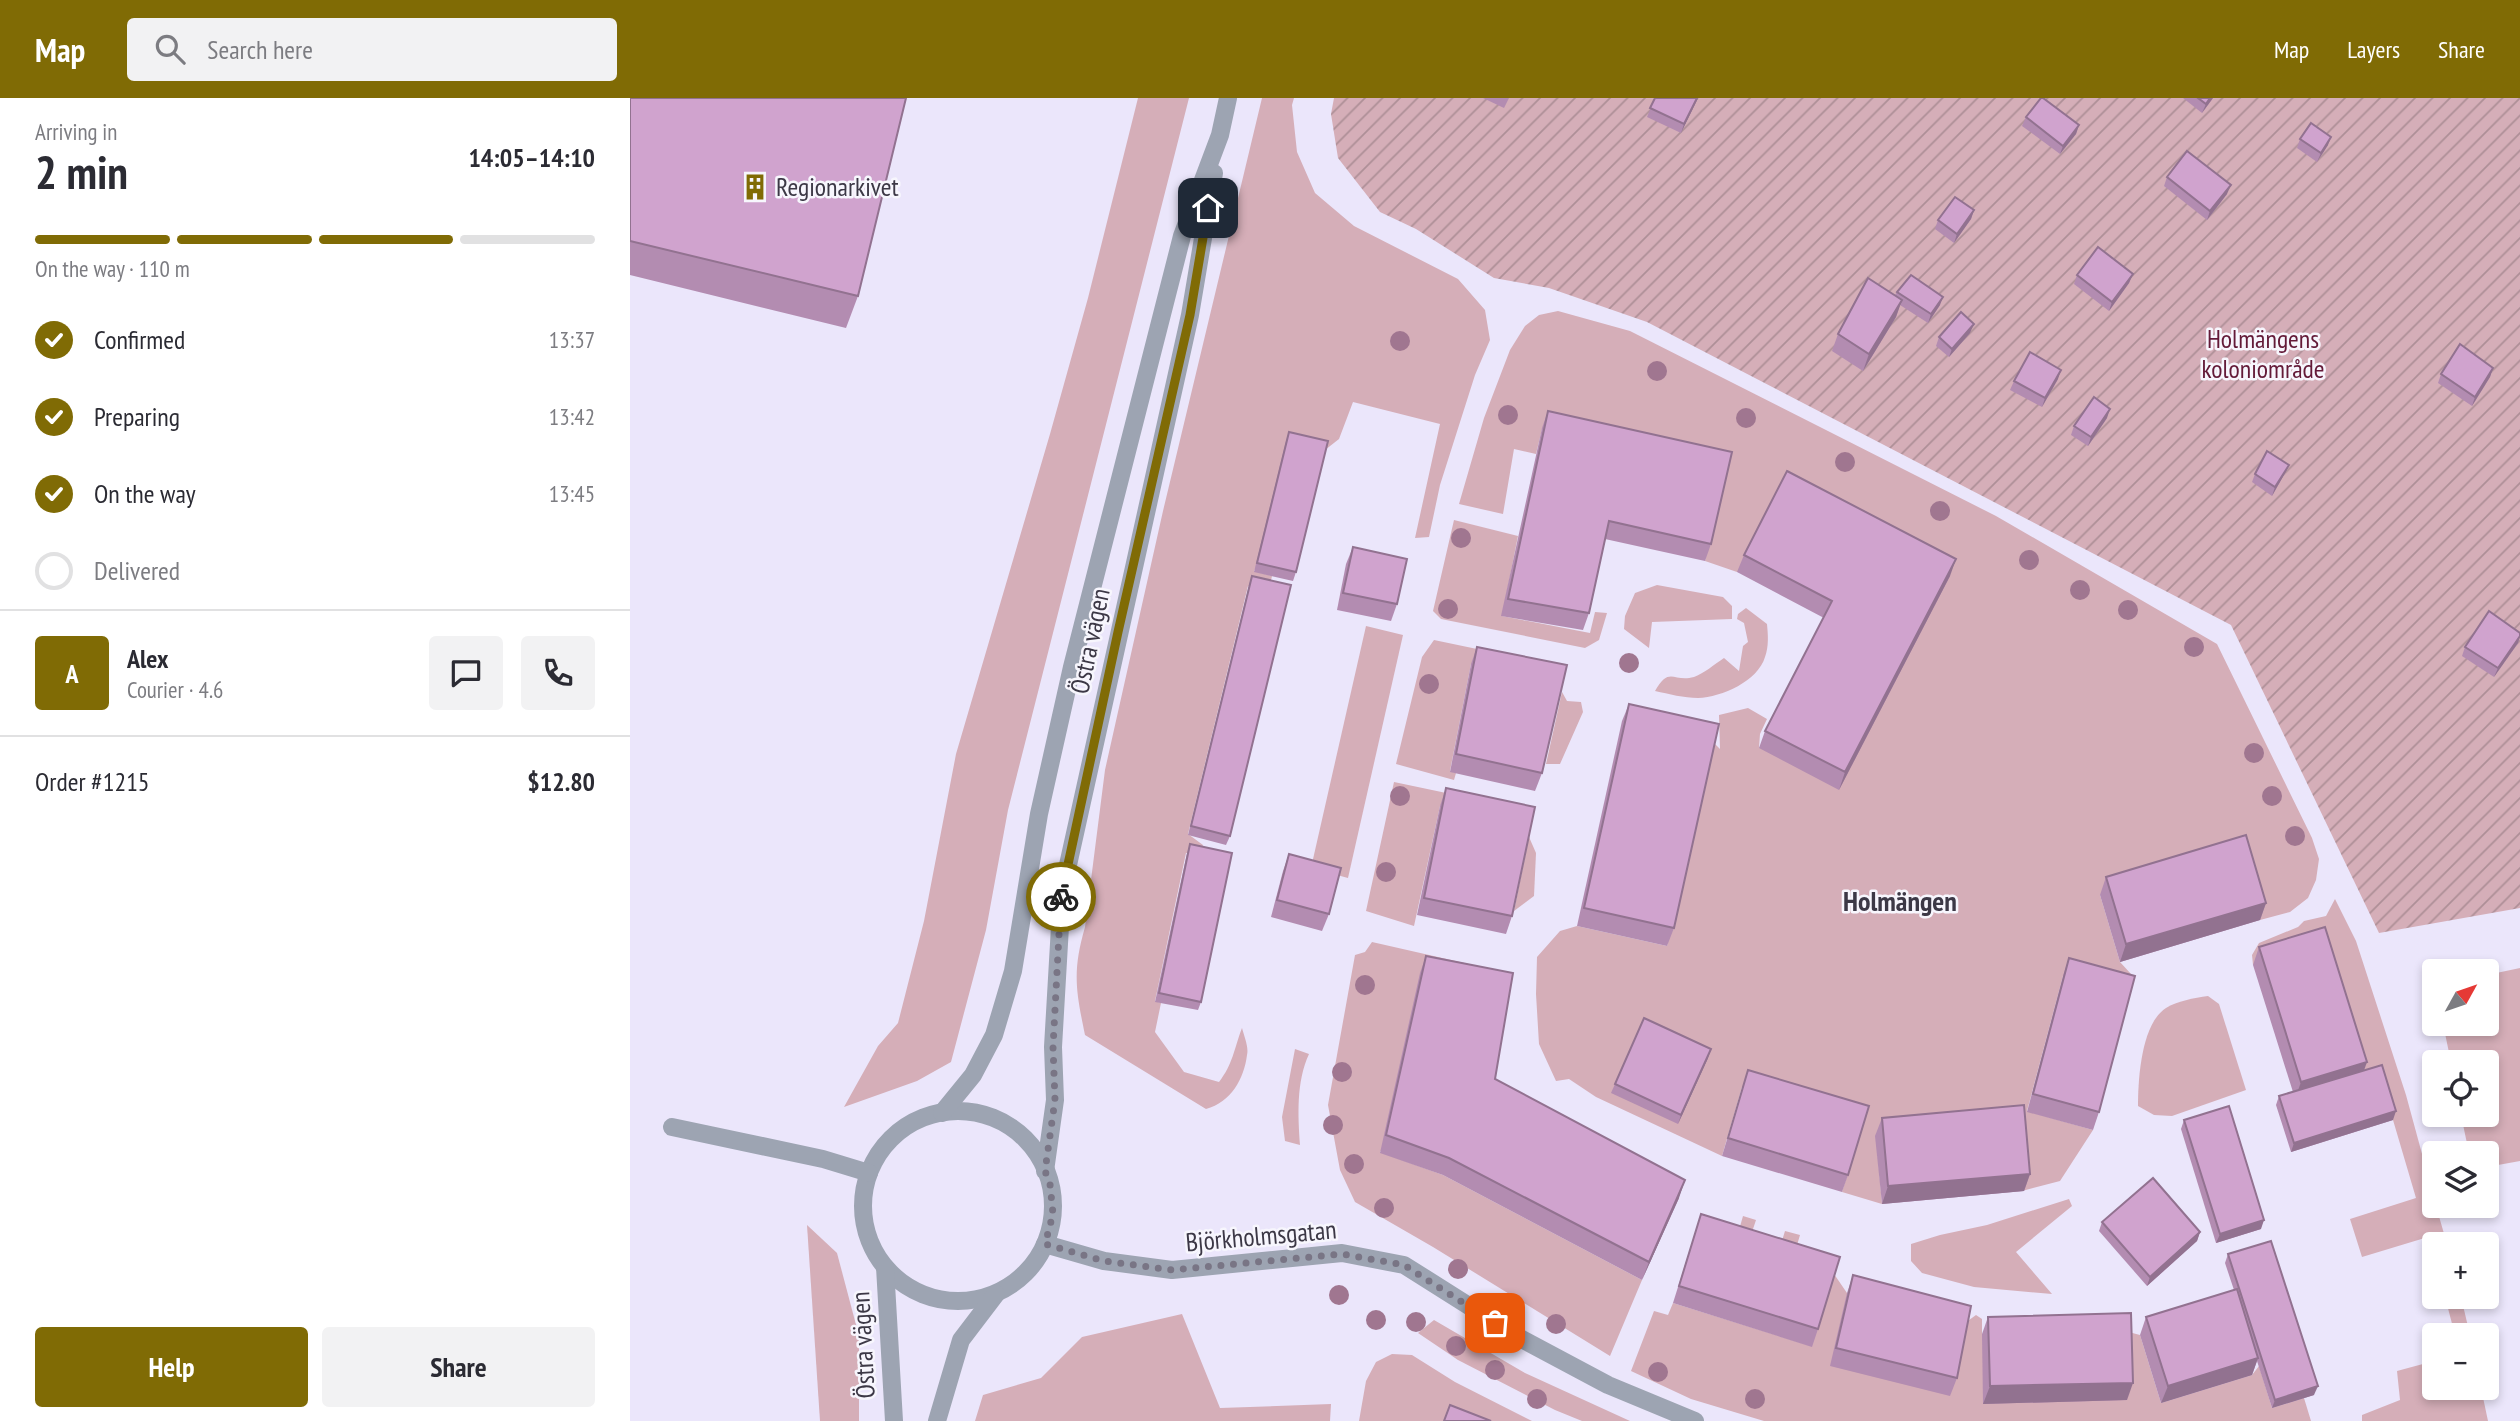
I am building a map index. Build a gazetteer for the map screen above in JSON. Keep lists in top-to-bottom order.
{
  "streets": {
    "street": ["Östra vägen", "Björkholmsgatan"]
  },
  "crossings": [
    ["Östra vägen", "Björkholmsgatan"]
  ],
  "districts": ["Holmängen"],
  "parks": ["Holmängens koloniområde"],
  "places": {
    "building": ["Regionarkivet"]
  },
  "north": "top right",
  "page": {
    "header": "Map",
    "search": "Search here",
    "nav": ["Map", "Layers", "Share"],
    "heading": ["2 min", "Arriving in", "14:05–14:10"],
    "panel": [
      "Alex",
      "Courier · 4.6",
      "Order #1215",
      "$12.80"
    ],
    "bar": "On the way · 110 m",
    "list": [
      ["Confirmed", "13:37"],
      ["Preparing", "13:42"],
      ["On the way", "13:45"],
      "Delivered"
    ],
    "round": "A",
    "map_buttons": ["+", "−"],
    "buttons": ["Help", "Share"]
  }
}
